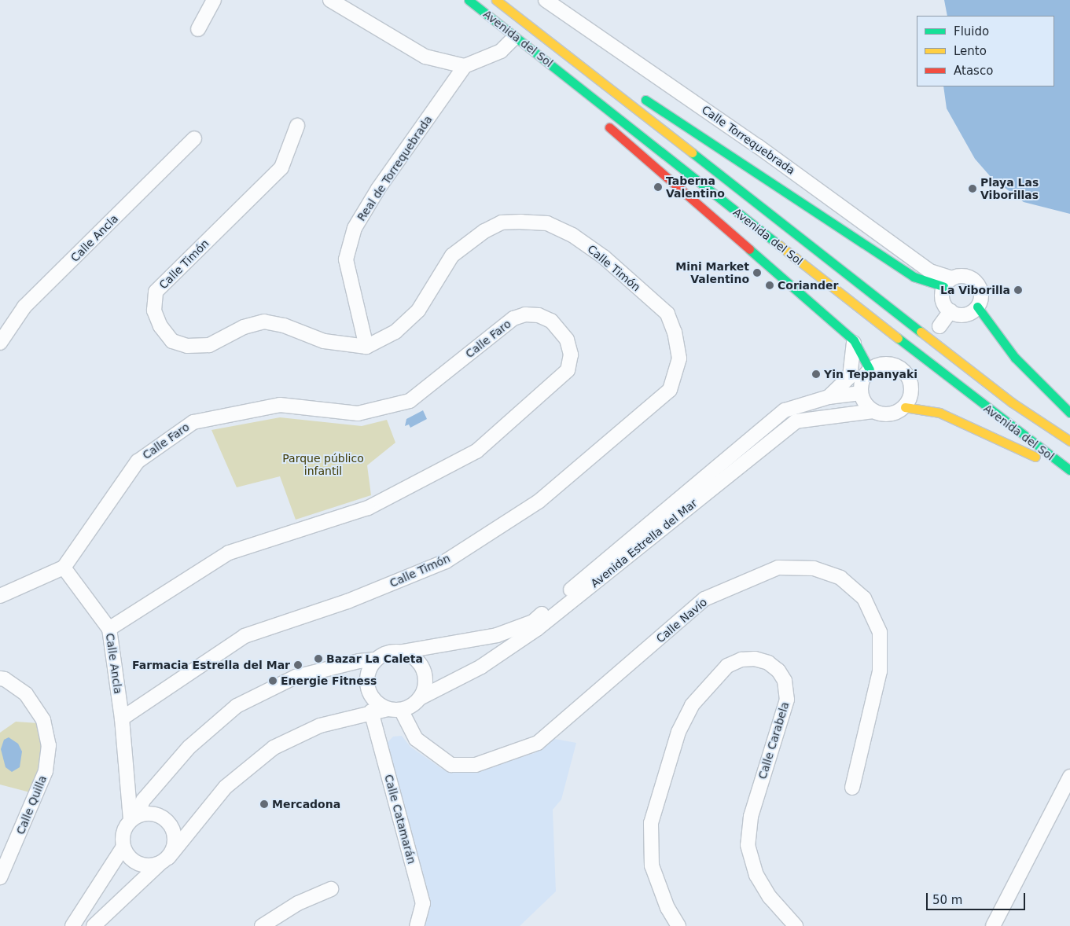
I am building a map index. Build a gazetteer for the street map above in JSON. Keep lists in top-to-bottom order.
{
  "streets": {
    "main road": ["Avenida del Sol"],
    "street": [
      "Calle Torrequebrada",
      "Real de Torrequebrada",
      "Calle Ancla",
      "Calle Timón",
      "Calle Faro",
      "Avenida Estrella del Mar",
      "Calle Navío",
      "Calle Carabela",
      "Calle Quilla",
      "Calle Catamarán"
    ]
  },
  "crossings": [
    ["Real de Torrequebrada", "Calle Timón"],
    ["Calle Ancla", "Calle Timón"],
    ["Calle Ancla", "Calle Faro"],
    ["Avenida Estrella del Mar", "Calle Navío"]
  ],
  "parks": ["Parque público infantil"],
  "places": [
    "Taberna Valentino",
    "Playa Las Viborillas",
    "Mini Market Valentino",
    "Coriander",
    "La Viborilla",
    "Yin Teppanyaki",
    "Bazar La Caleta",
    "Farmacia Estrella del Mar",
    "Energie Fitness",
    "Mercadona"
  ],
  "legend": ["Fluido", "Lento", "Atasco"],
  "scale_bar": "50 m"
}
